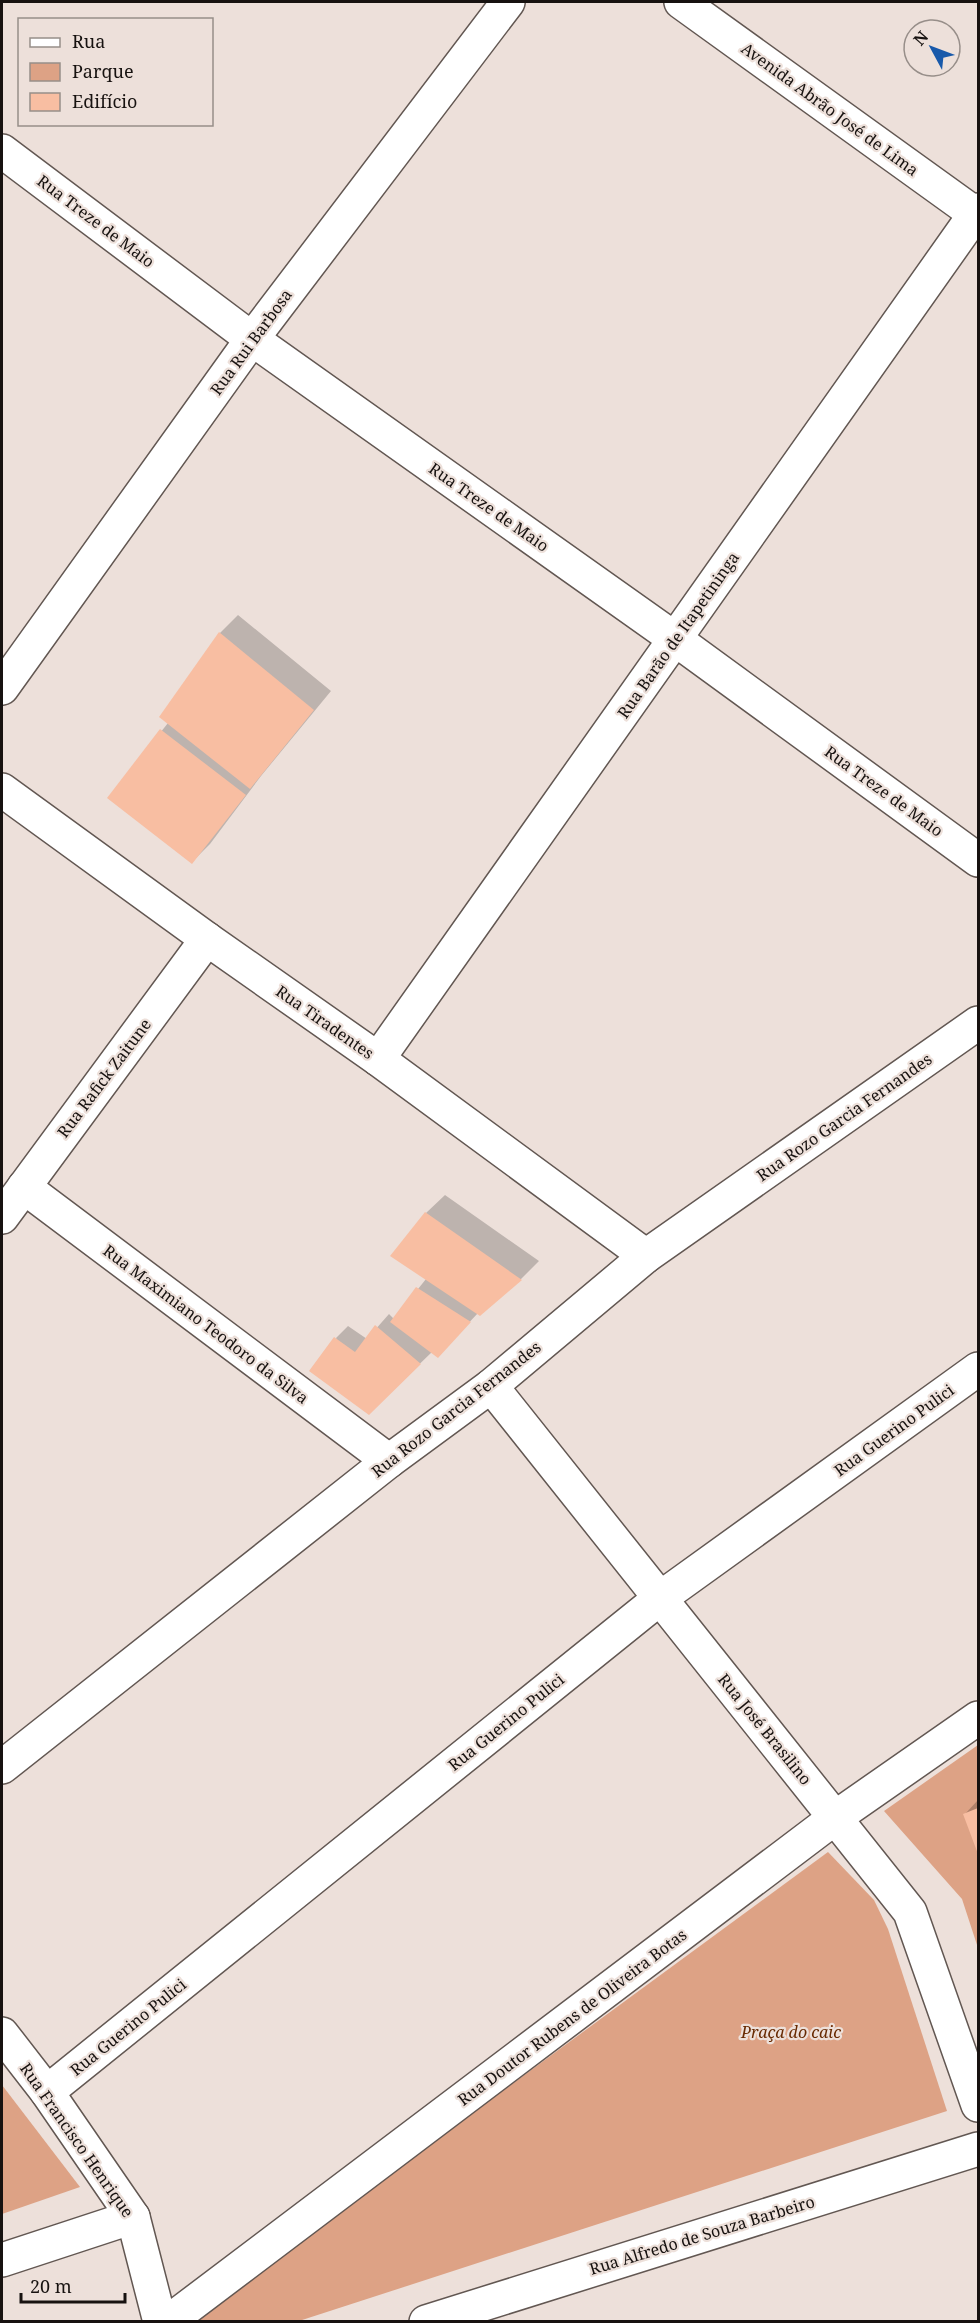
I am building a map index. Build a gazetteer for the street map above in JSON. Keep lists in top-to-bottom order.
{
  "streets": {
    "street": [
      "Avenida Abrão José de Lima",
      "Rua Treze de Maio",
      "Rua Rui Barbosa",
      "Rua Barão de Itapetininga",
      "Rua Tiradentes",
      "Rua Rafick Zaitune",
      "Rua Rozo Garcia Fernandes",
      "Rua Maximiano Teodoro da Silva",
      "Rua Guerino Pulici",
      "Rua José Brasilino",
      "Rua Doutor Rubens de Oliveira Botas",
      "Rua Francisco Henrique",
      "Rua Alfredo de Souza Barbeiro"
    ]
  },
  "crossings": [
    ["Avenida Abrão José de Lima", "Rua Barão de Itapetininga"],
    ["Rua Treze de Maio", "Rua Rui Barbosa"],
    ["Rua Treze de Maio", "Rua Barão de Itapetininga"],
    ["Rua Barão de Itapetininga", "Rua Tiradentes"],
    ["Rua Tiradentes", "Rua Rafick Zaitune"],
    ["Rua Tiradentes", "Rua Rozo Garcia Fernandes"],
    ["Rua Rafick Zaitune", "Rua Maximiano Teodoro da Silva"],
    ["Rua Rozo Garcia Fernandes", "Rua Maximiano Teodoro da Silva"],
    ["Rua Rozo Garcia Fernandes", "Rua José Brasilino"],
    ["Rua Guerino Pulici", "Rua José Brasilino"],
    ["Rua Guerino Pulici", "Rua Francisco Henrique"],
    ["Rua José Brasilino", "Rua Doutor Rubens de Oliveira Botas"]
  ],
  "parks": ["Praça do caic"],
  "legend": ["Rua", "Parque", "Edifício"],
  "scale_bar": "20 m",
  "north": "top left"
}
